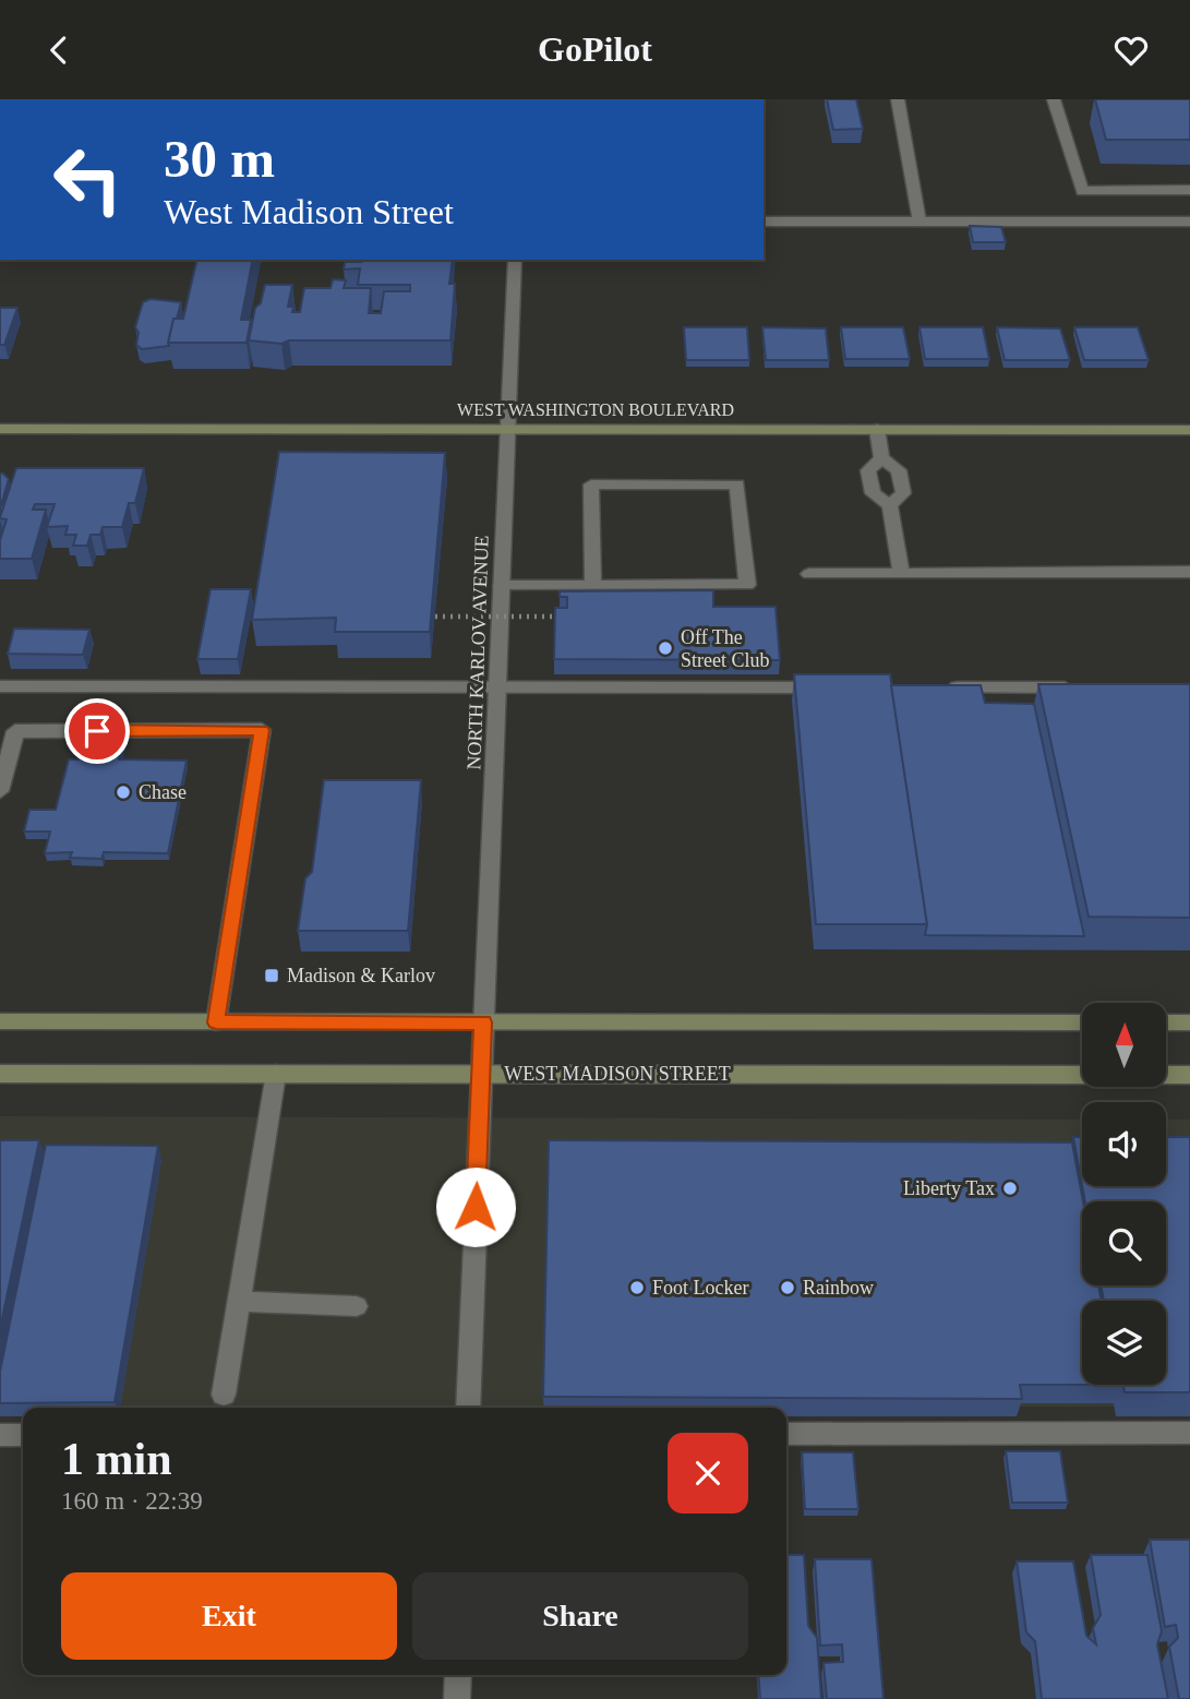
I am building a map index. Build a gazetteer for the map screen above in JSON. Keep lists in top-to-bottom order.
{
  "streets": {
    "main road": ["WEST WASHINGTON BOULEVARD", "WEST MADISON STREET"],
    "street": ["NORTH KARLOV AVENUE"]
  },
  "crossings": [
    ["WEST WASHINGTON BOULEVARD", "NORTH KARLOV AVENUE"],
    ["NORTH KARLOV AVENUE", "WEST MADISON STREET"]
  ],
  "places": {
    "other": [
      "Off The Street Club",
      "Chase",
      "Liberty Tax",
      "Foot Locker",
      "Rainbow"
    ],
    "transit": ["Madison & Karlov"]
  },
  "north": "top",
  "page": {
    "header": "GoPilot",
    "turn": ["30 m", "West Madison Street"],
    "heading": ["1 min", "160 m · 22:39"],
    "buttons": ["Exit", "Share"]
  }
}
